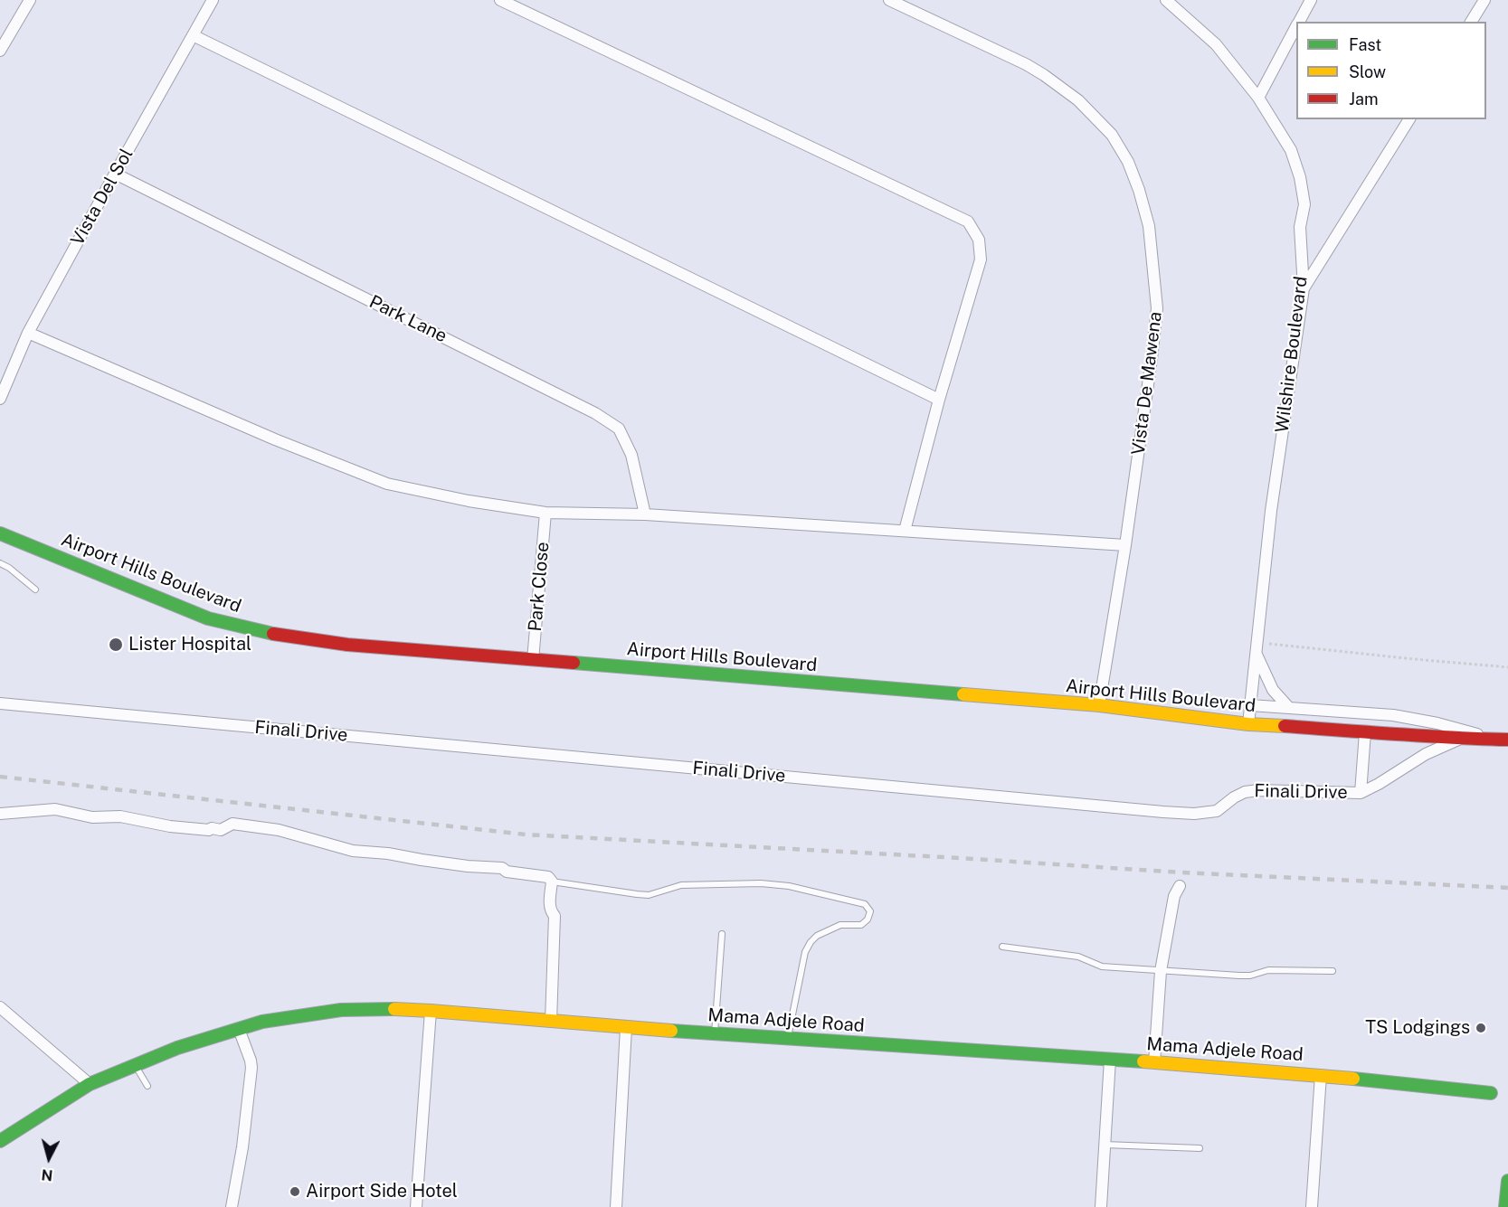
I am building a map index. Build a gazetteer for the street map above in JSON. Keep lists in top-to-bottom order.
{
  "streets": {
    "street": [
      "Vista Del Sol",
      "Park Lane",
      "Wilshire Boulevard",
      "Vista De Mawena",
      "Airport Hills Boulevard",
      "Park Close",
      "Finali Drive",
      "Mama Adjele Road"
    ]
  },
  "crossings": [
    ["Vista Del Sol", "Park Lane"],
    ["Wilshire Boulevard", "Airport Hills Boulevard"],
    ["Vista De Mawena", "Airport Hills Boulevard"],
    ["Airport Hills Boulevard", "Park Close"],
    ["Airport Hills Boulevard", "Finali Drive"]
  ],
  "places": ["Lister Hospital", "TS Lodgings", "Airport Side Hotel"],
  "legend": ["Fast", "Slow", "Jam"],
  "north": "bottom"
}
